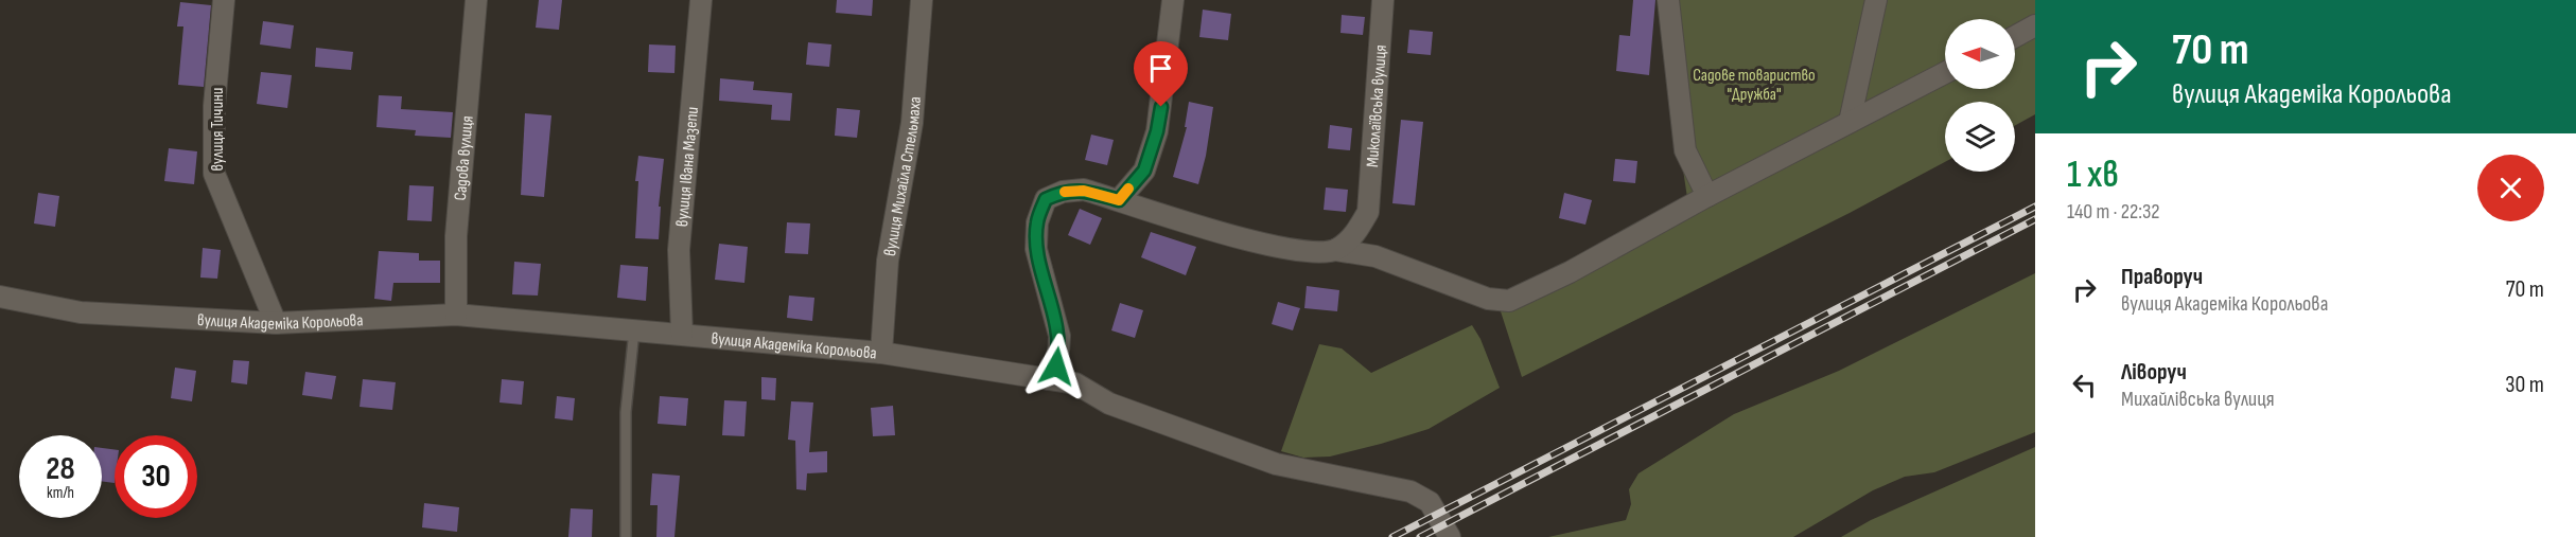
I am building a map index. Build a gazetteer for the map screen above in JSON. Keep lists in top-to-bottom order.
{
  "streets": {
    "street": [
      "Миколаївська вулиця",
      "вулиця Тичини",
      "Садова вулиця",
      "вулиця Івана Мазепи",
      "вулиця Михайла Стельмаха",
      "вулиця Академіка Корольова"
    ]
  },
  "crossings": [
    ["вулиця Тичини", "вулиця Академіка Корольова"],
    ["Садова вулиця", "вулиця Академіка Корольова"],
    ["вулиця Івана Мазепи", "вулиця Академіка Корольова"],
    ["вулиця Михайла Стельмаха", "вулиця Академіка Корольова"]
  ],
  "parks": ["Садове товариство \"Дружба\""],
  "north": "left",
  "page": {
    "turn": ["70 m", "вулиця Академіка Корольова"],
    "heading": ["1 хв", "140 m · 22:32"],
    "list": [
      {
        "name": "Праворуч",
        "note": "вулиця Академіка Корольова",
        "value": "70 m"
      },
      {
        "name": "Ліворуч",
        "note": "Михайлівська вулиця",
        "value": "30 m"
      }
    ],
    "speed": "28 km/h",
    "limit": "30"
  }
}
